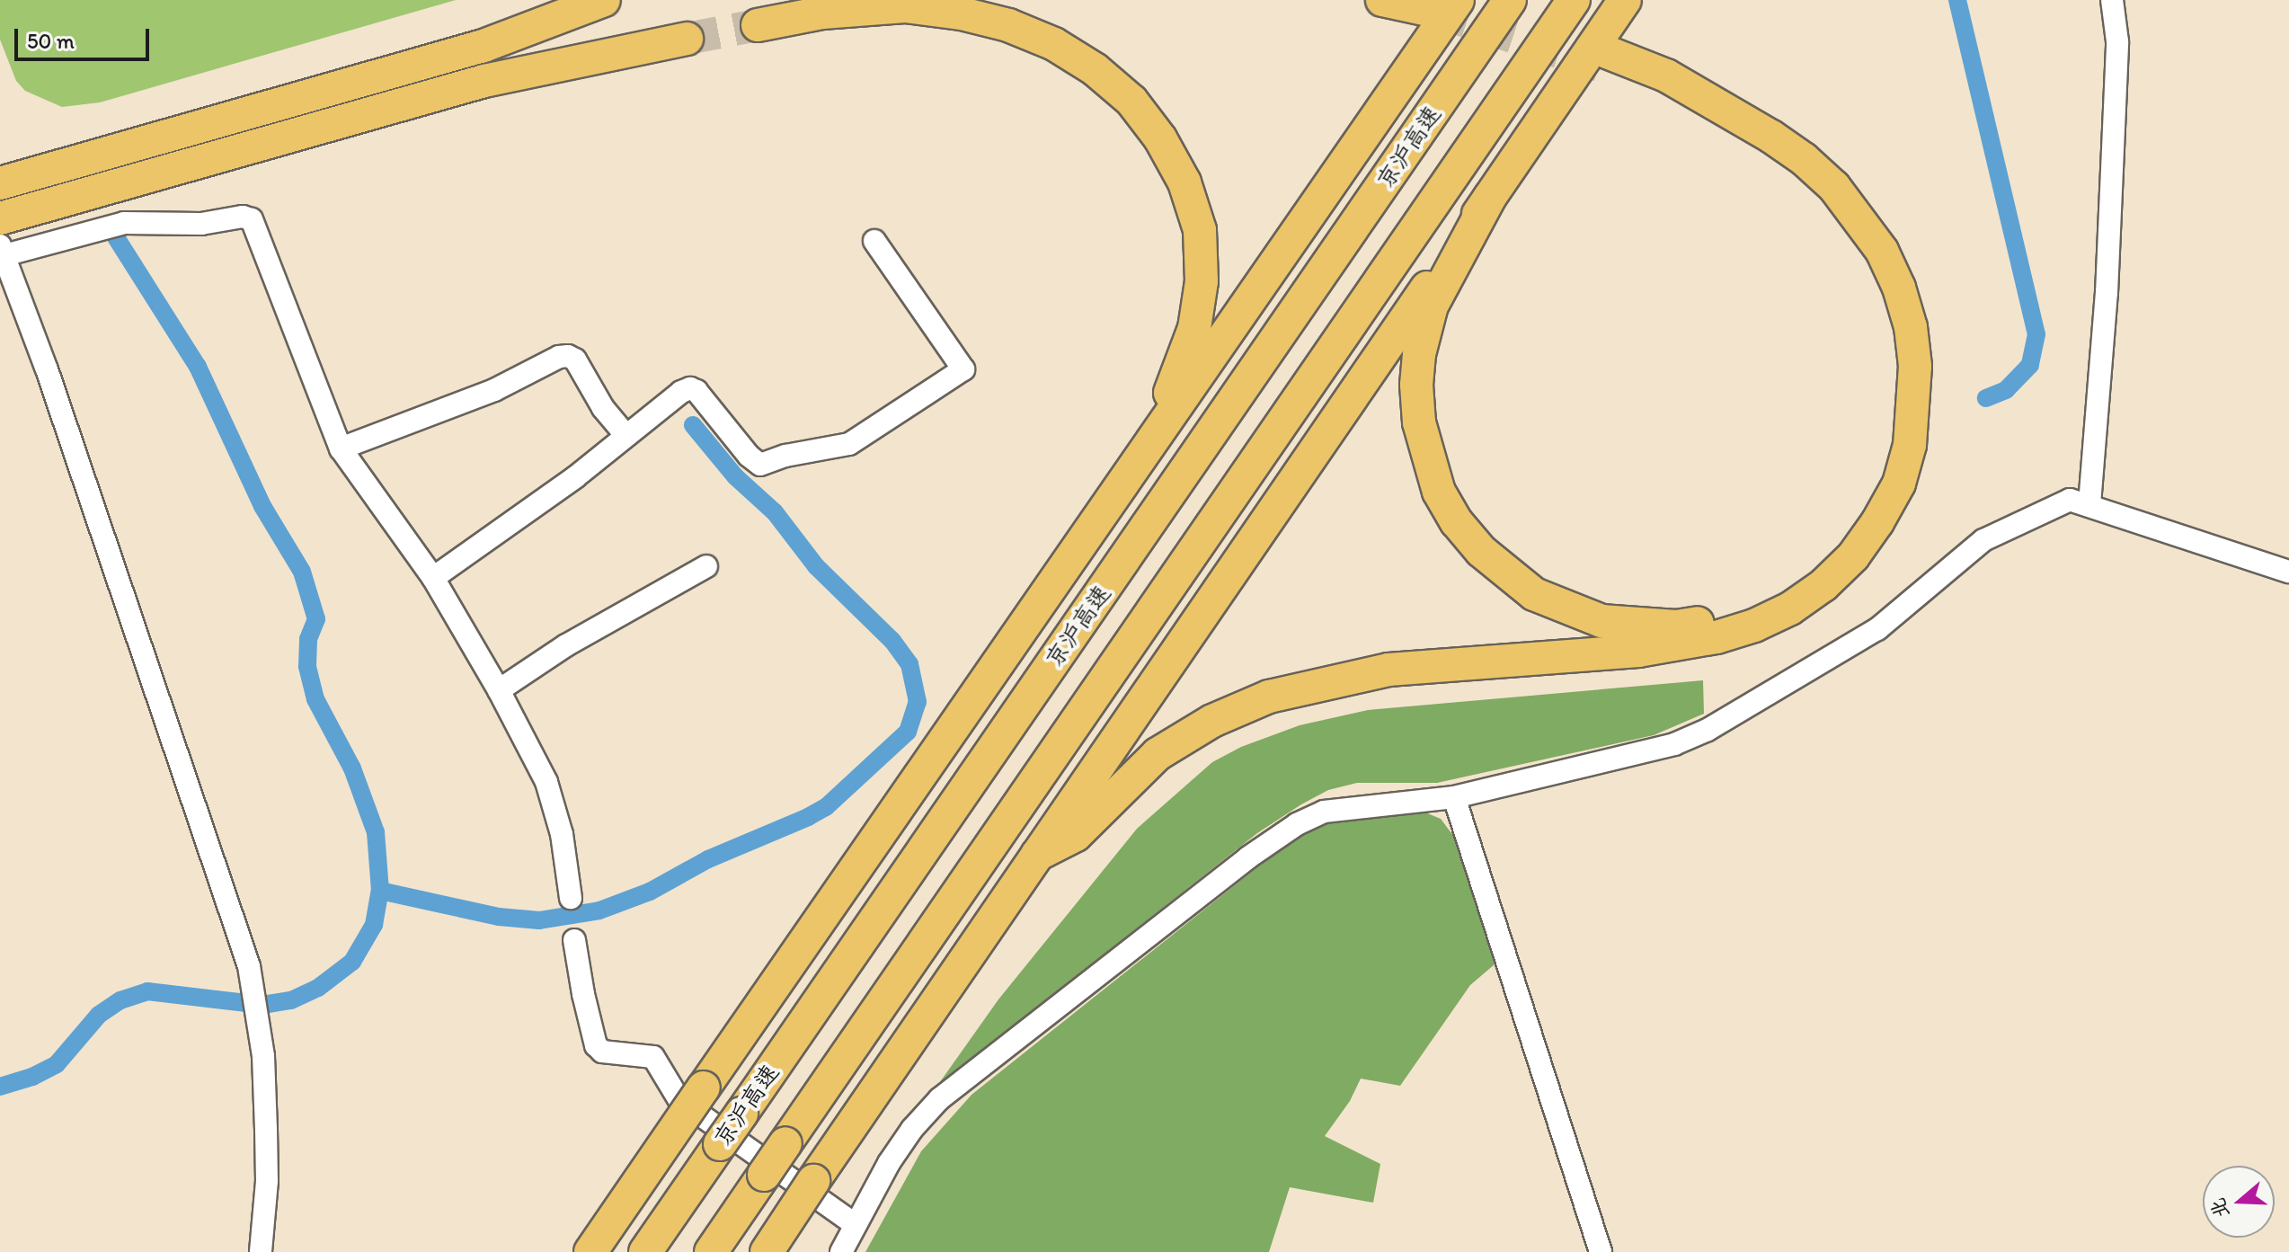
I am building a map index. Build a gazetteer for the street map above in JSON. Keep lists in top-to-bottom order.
{
  "streets": {
    "highway": ["京沪高速"]
  },
  "scale_bar": "50 m",
  "north": "left"
}
